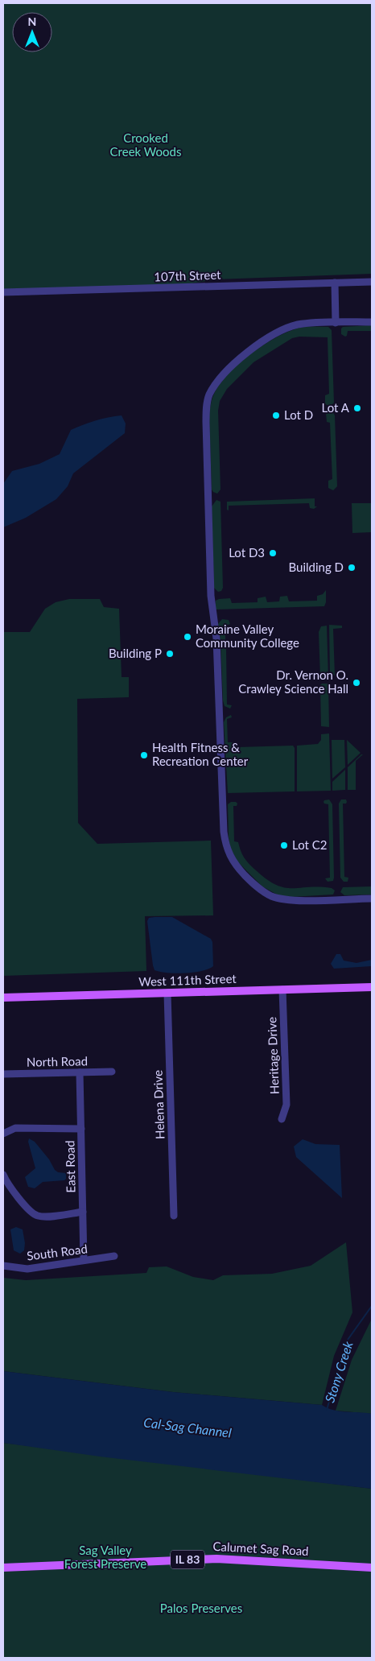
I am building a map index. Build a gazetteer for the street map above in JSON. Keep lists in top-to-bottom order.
{
  "streets": {
    "main road": ["West 111th Street", "Calumet Sag Road", "IL 83"],
    "street": [
      "107th Street",
      "Heritage Drive",
      "North Road",
      "Helena Drive",
      "East Road",
      "South Road"
    ]
  },
  "crossings": [
    ["West 111th Street", "Heritage Drive"],
    ["West 111th Street", "Helena Drive"],
    ["North Road", "East Road"],
    ["East Road", "South Road"]
  ],
  "water": ["Stony Creek", "Cal-Sag Channel"],
  "parks": ["Crooked Creek Woods", "Sag Valley Forest Preserve", "Palos Preserves"],
  "places": [
    "Lot A",
    "Lot D",
    "Lot D3",
    "Building D",
    "Moraine Valley Community College",
    "Building P",
    "Dr. Vernon O. Crawley Science Hall",
    "Health Fitness & Recreation Center",
    "Lot C2"
  ],
  "north": "top"
}
